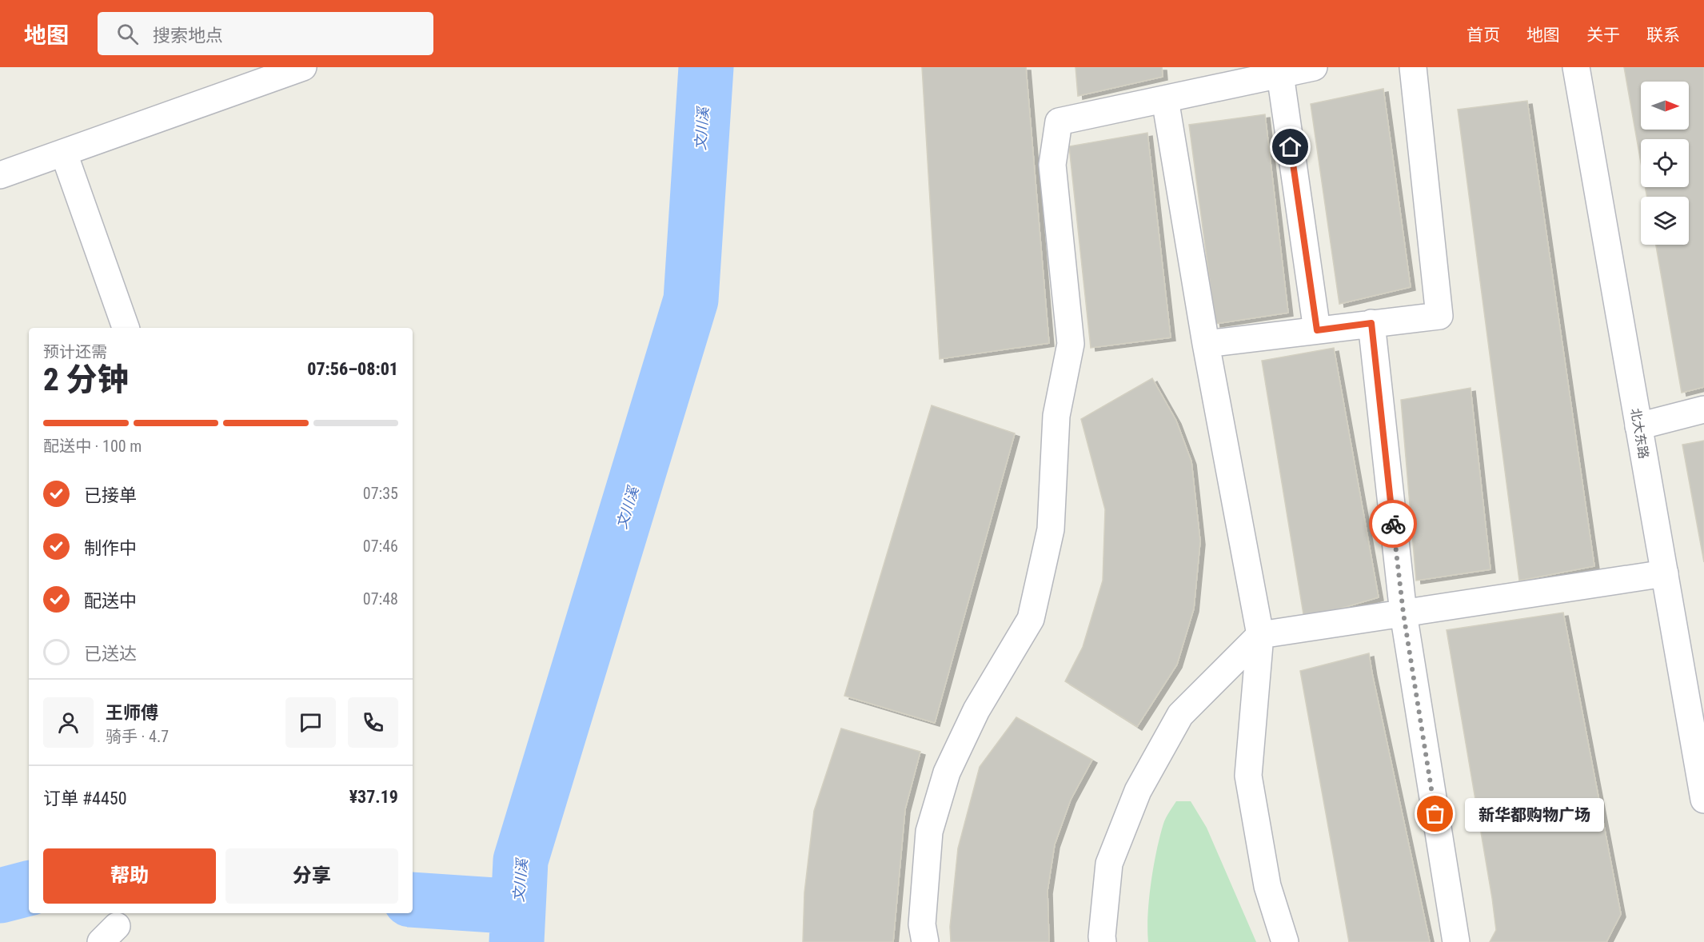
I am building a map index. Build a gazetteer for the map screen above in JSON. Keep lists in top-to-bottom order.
{
  "streets": {
    "street": ["北大东路"]
  },
  "water": ["文川溪"],
  "places": ["新华都购物广场"],
  "north": "right",
  "page": {
    "header": "地图",
    "search": "搜索地点",
    "nav": [
      "首页",
      "地图",
      "关于",
      "联系"
    ],
    "heading": ["2 分钟", "预计还需", "07:56–08:01"],
    "panel": [
      "王师傅",
      "骑手 · 4.7",
      "订单 #4450",
      "¥37.19"
    ],
    "bar": "配送中 · 100 m",
    "list": [
      ["已接单", "07:35"],
      ["制作中", "07:46"],
      ["配送中", "07:48"],
      "已送达"
    ],
    "bubble": "新华都购物广场",
    "buttons": ["帮助", "分享"]
  }
}
